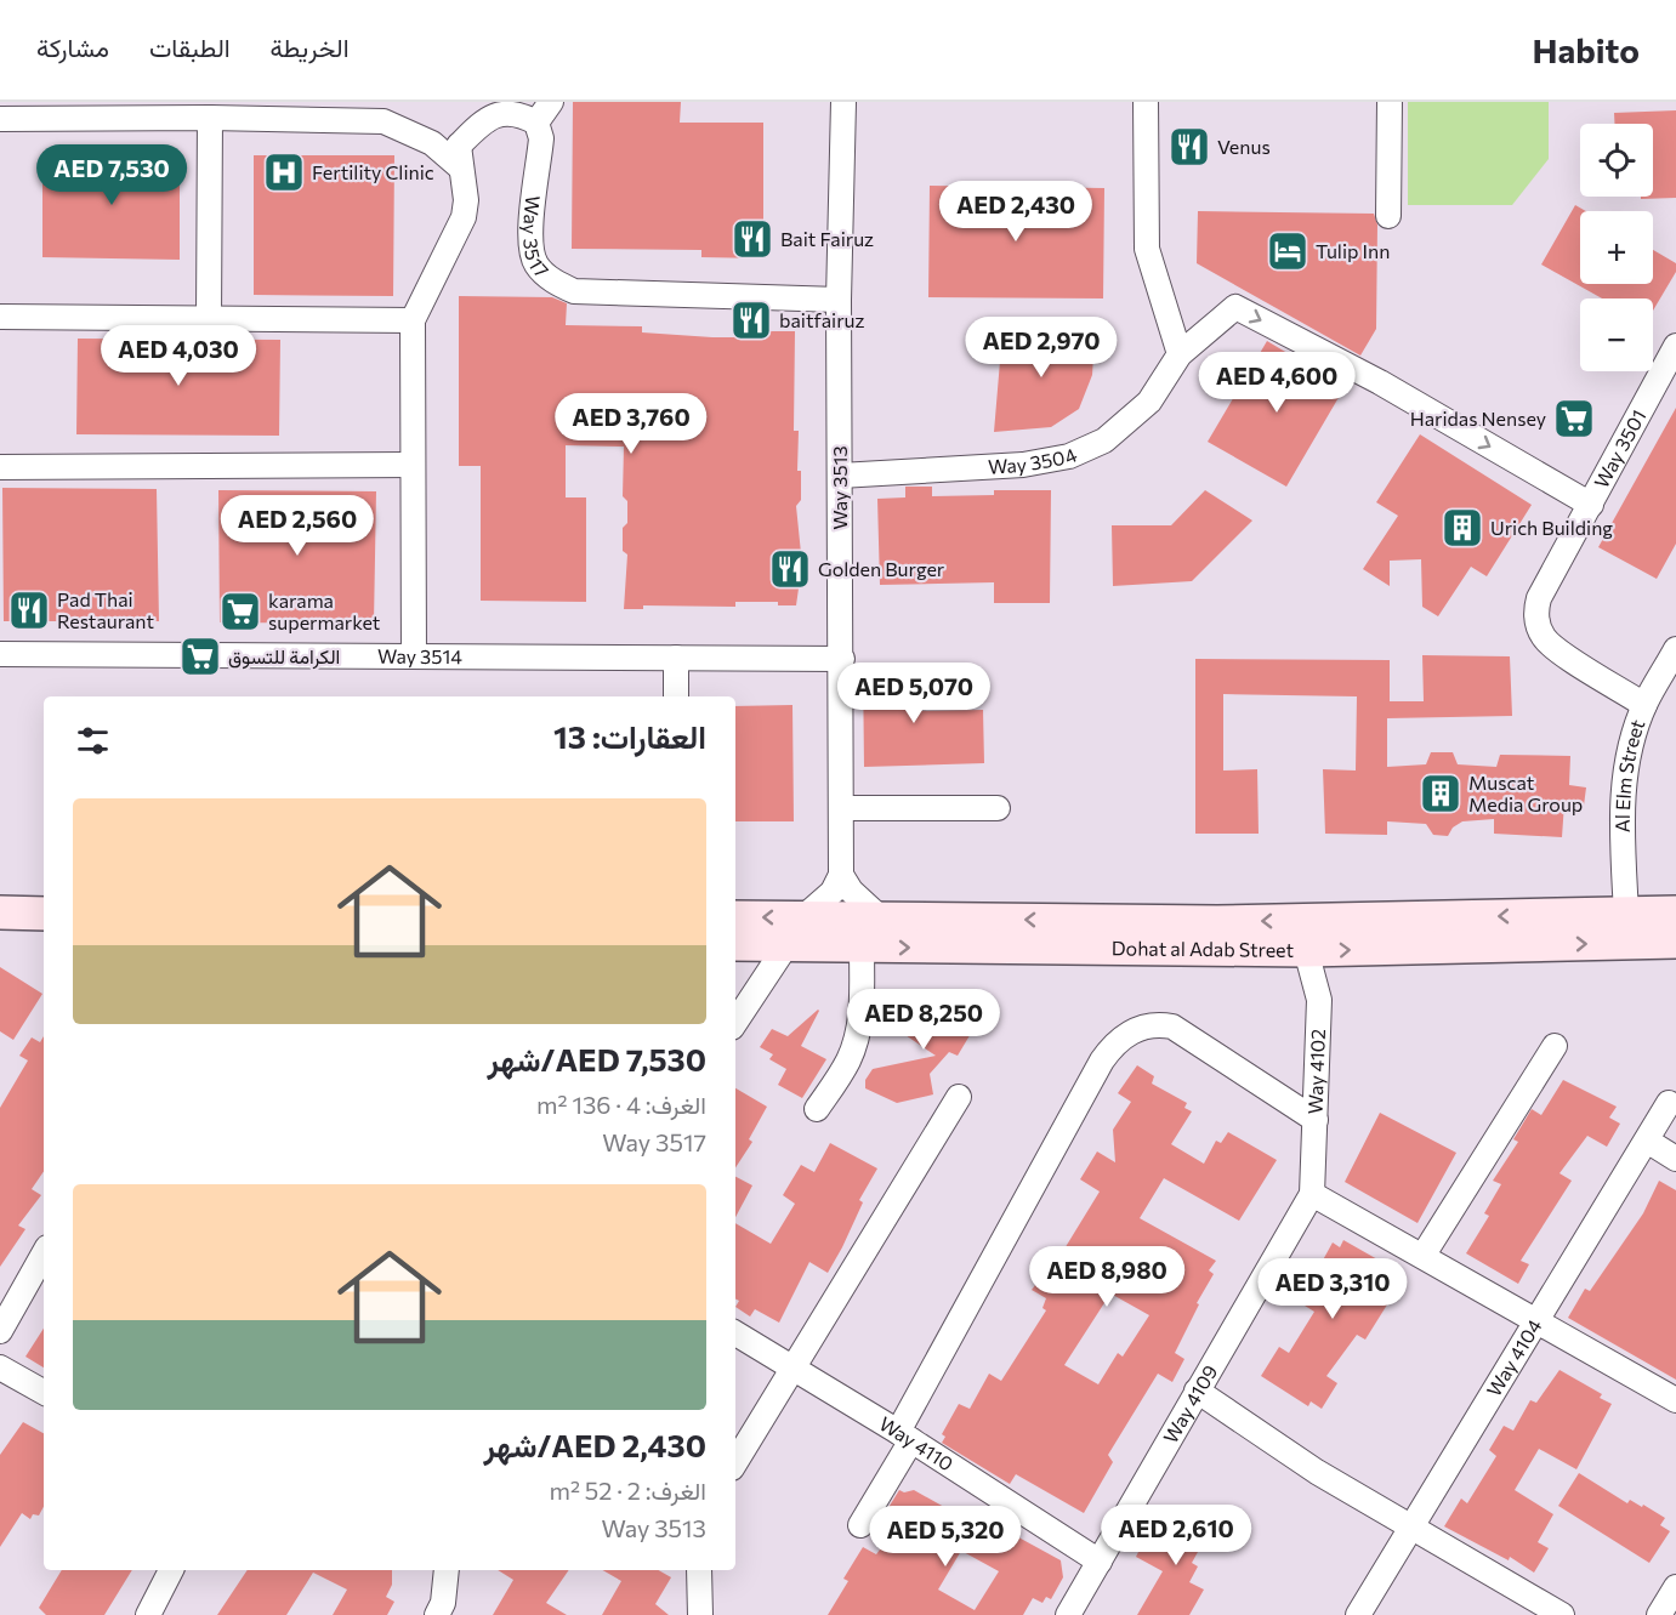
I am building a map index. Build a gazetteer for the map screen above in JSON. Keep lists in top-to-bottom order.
{
  "streets": {
    "main road": ["Dohat al Adab Street"],
    "street": [
      "Way 3517",
      "Way 3501",
      "Way 3504",
      "Way 3513",
      "Way 3514",
      "Al Elm Street",
      "Way 4102",
      "Way 4104",
      "Way 4109",
      "Way 4110"
    ]
  },
  "crossings": [
    ["Way 3517", "Way 3513"],
    ["Way 3501", "Way 3504"],
    ["Way 3501", "Al Elm Street"],
    ["Way 3504", "Way 3513"],
    ["Way 3513", "Way 3514"],
    ["Al Elm Street", "Dohat al Adab Street"],
    ["Dohat al Adab Street", "Way 4102"],
    ["Way 4102", "Way 4109"],
    ["Way 4109", "Way 4110"]
  ],
  "one_way": ["Way 3504"],
  "places": {
    "restaurant": [
      "Venus",
      "Bait Fairuz",
      "baitfairuz",
      "Golden Burger",
      "Pad Thai Restaurant"
    ],
    "hospital": ["Fertility Clinic"],
    "hotel": ["Tulip Inn"],
    "supermarket": ["Haridas Nensey", "karama supermarket", "الكرامة للتسوق"],
    "building": ["Urich Building", "Muscat Media Group"]
  },
  "page": {
    "header": "Habito",
    "nav": ["الخريطة", "الطبقات", "مشاركة"],
    "map_buttons": ["+", "−"],
    "price": [
      "AED 7,530",
      "AED 2,430",
      "AED 2,970",
      "AED 4,030",
      "AED 4,600",
      "AED 3,760",
      "AED 2,560",
      "AED 5,070",
      "AED 8,250",
      "AED 8,980",
      "AED 3,310",
      "AED 2,610",
      "AED 5,320"
    ],
    "heading": "العقارات: 13",
    "list": [
      {
        "name": "AED 7,530/شهر",
        "note": "الغرف: 4 · 136 m² · Way 3517"
      },
      {
        "name": "AED 2,430/شهر",
        "note": "الغرف: 2 · 52 m² · Way 3513"
      }
    ]
  }
}
